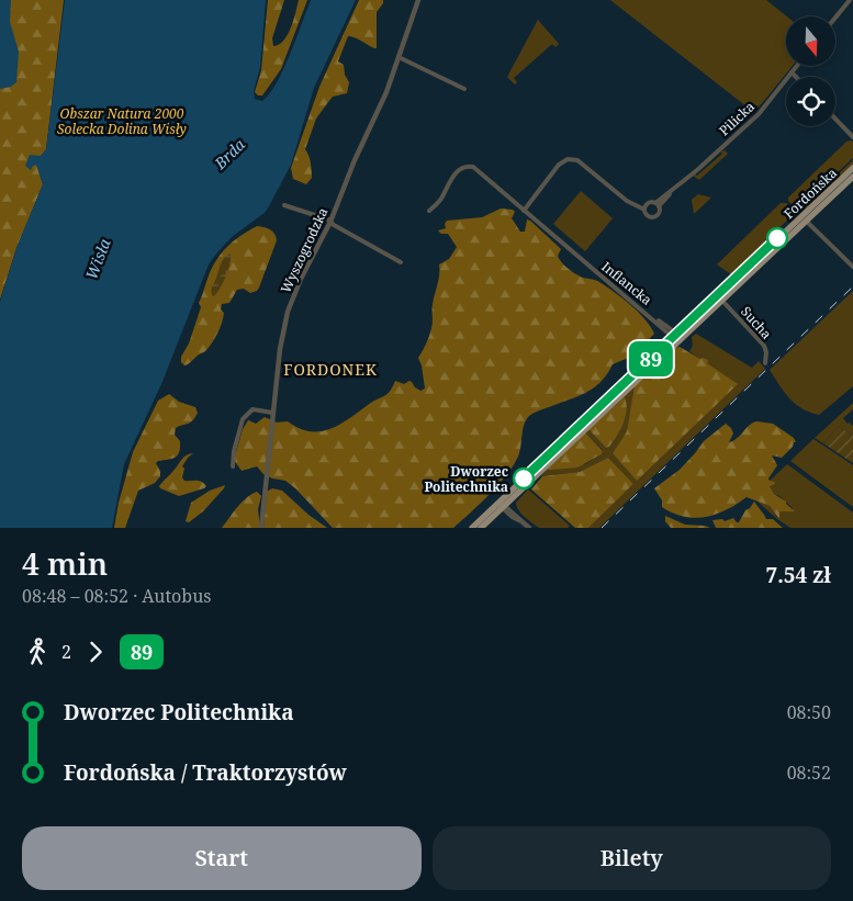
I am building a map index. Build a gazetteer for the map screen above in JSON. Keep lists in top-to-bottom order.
{
  "streets": {
    "main road": ["Fordońska"],
    "street": [
      "Pilicka",
      "Wyszogrodzka",
      "Inflancka",
      "Sucha"
    ]
  },
  "crossings": [
    ["Fordońska", "Inflancka"],
    ["Fordońska", "Sucha"]
  ],
  "districts": ["FORDONEK"],
  "water": ["Brda", "Wisła"],
  "parks": ["Obszar Natura 2000 Solecka Dolina Wisły"],
  "places": ["Dworzec Politechnika"],
  "lines": ["bus line 89"],
  "north": "bottom",
  "page": {
    "on_map": "89",
    "heading": ["4 min", "08:48 – 08:52 · Autobus", "7.54 zł"],
    "legs": ["2", "89"],
    "list": [
      {
        "name": "Dworzec Politechnika",
        "value": "08:50"
      },
      {
        "name": "Fordońska / Traktorzystów",
        "value": "08:52"
      }
    ],
    "buttons": ["Start", "Bilety"]
  }
}
